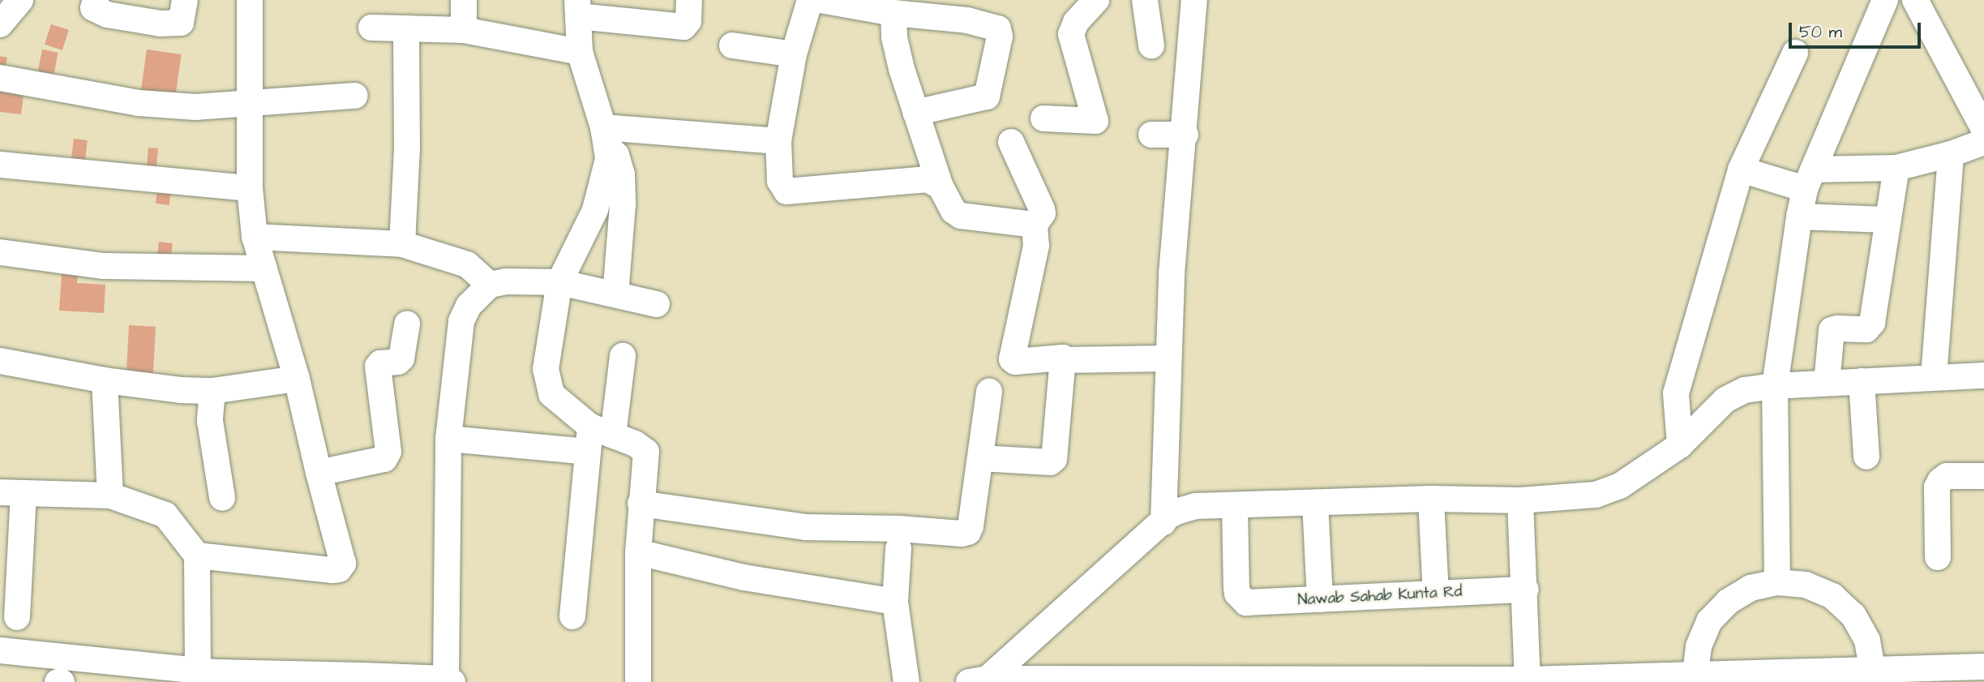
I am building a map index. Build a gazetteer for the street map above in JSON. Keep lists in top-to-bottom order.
{
  "streets": {
    "street": ["Nawab Sahab Kunta Rd"]
  },
  "scale_bar": "50 m"
}
